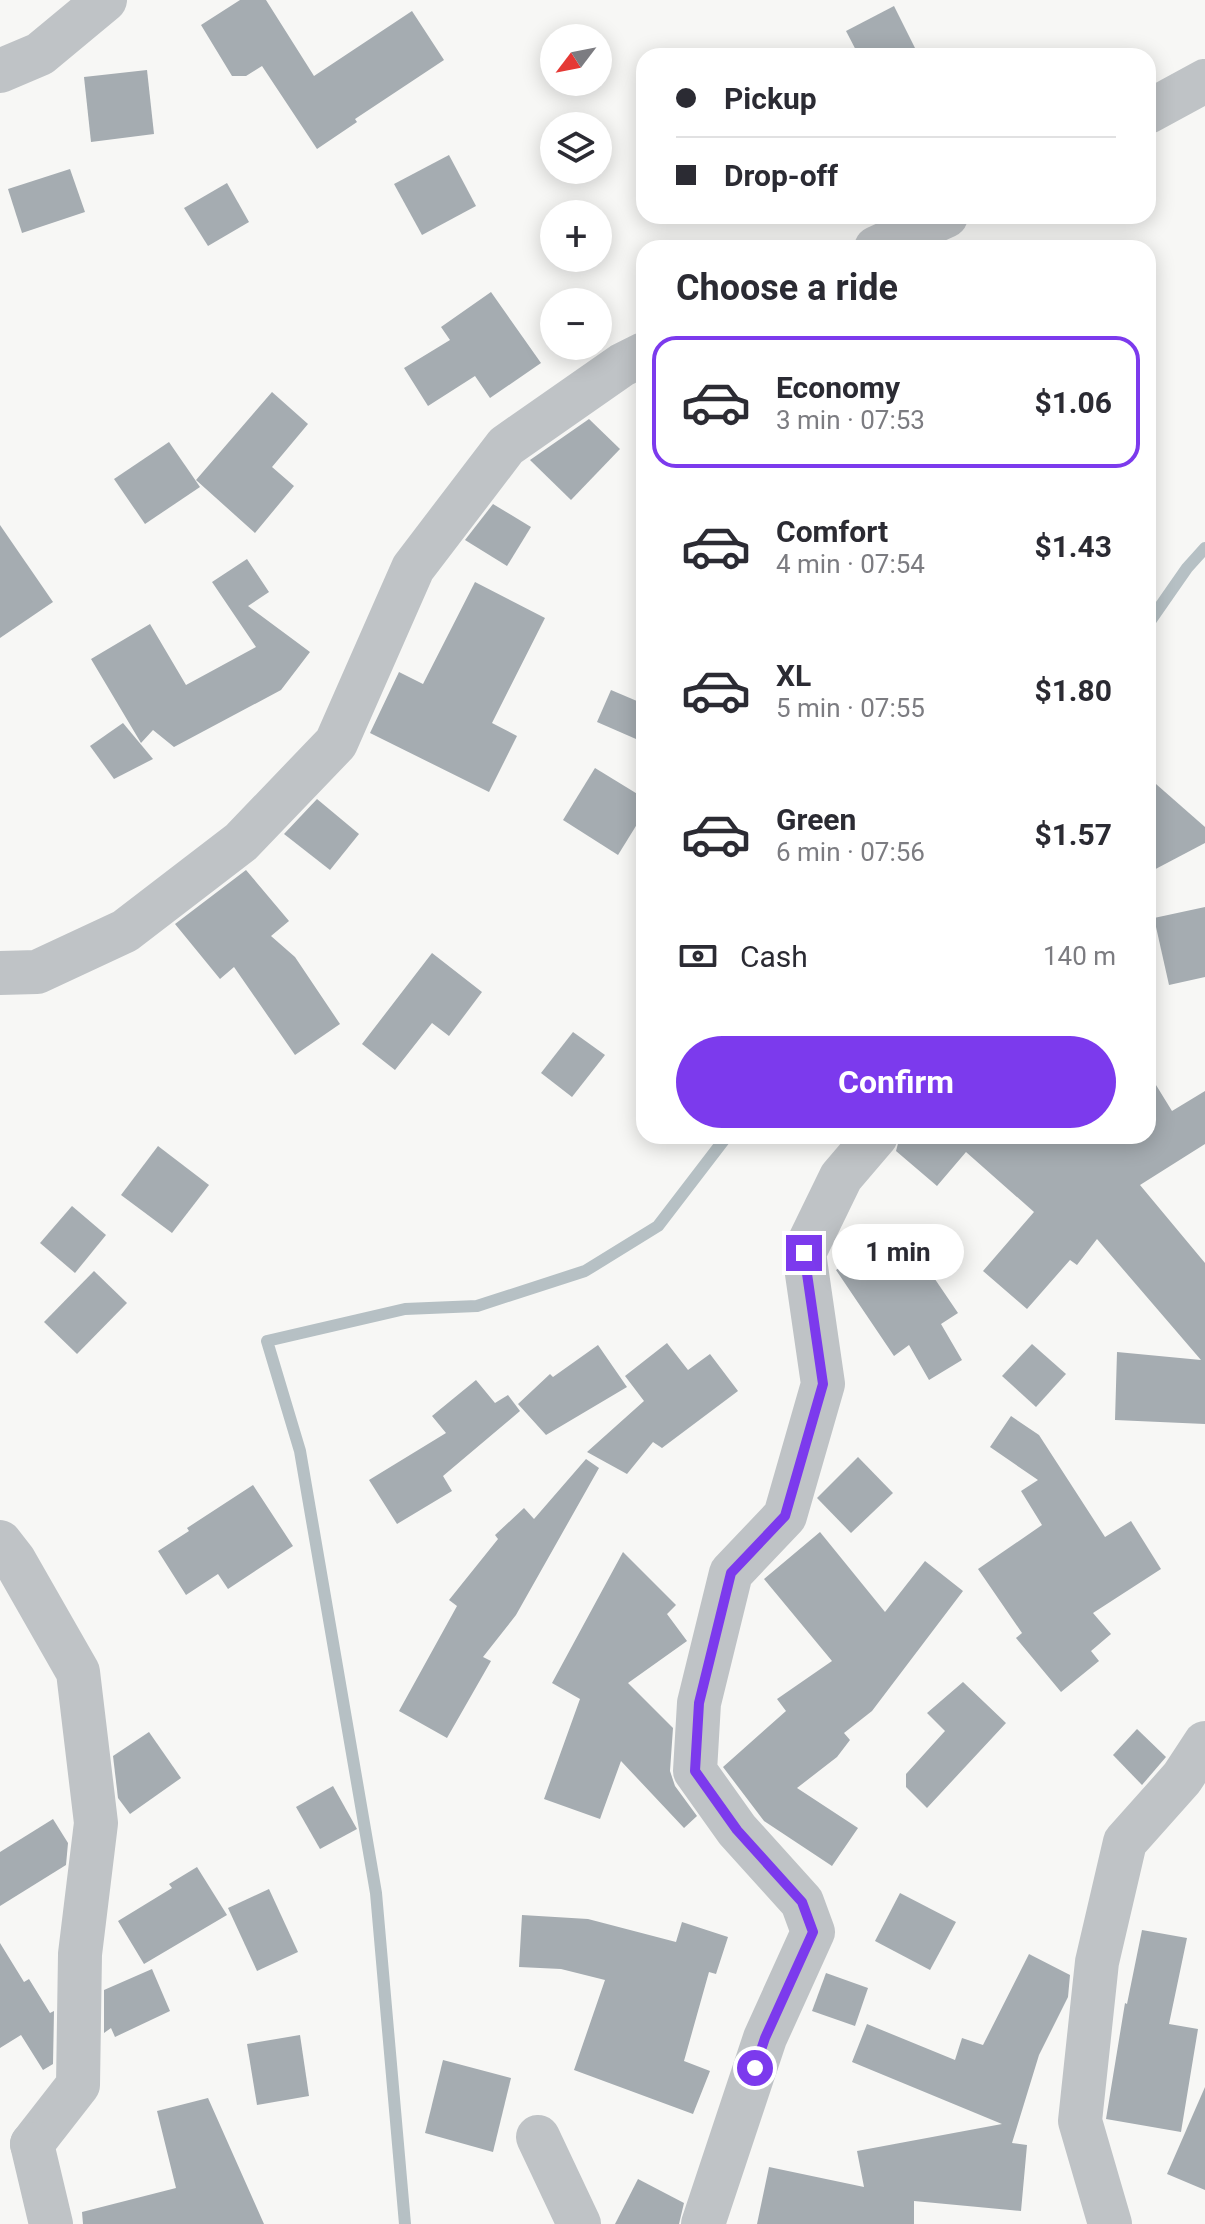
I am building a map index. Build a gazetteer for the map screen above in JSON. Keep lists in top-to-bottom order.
{
  "north": "bottom left",
  "page": {
    "map_buttons": ["+", "−"],
    "banner": ["Pickup", "Drop-off"],
    "heading": "Choose a ride",
    "list": [
      {
        "name": "Economy",
        "note": "3 min · 07:53",
        "value": "$1.06"
      },
      {
        "name": "Comfort",
        "note": "4 min · 07:54",
        "value": "$1.43"
      },
      {
        "name": "XL",
        "note": "5 min · 07:55",
        "value": "$1.80"
      },
      {
        "name": "Green",
        "note": "6 min · 07:56",
        "value": "$1.57"
      }
    ],
    "pay": ["Cash", "140 m"],
    "buttons": "Confirm",
    "bubble": "1 min"
  }
}
